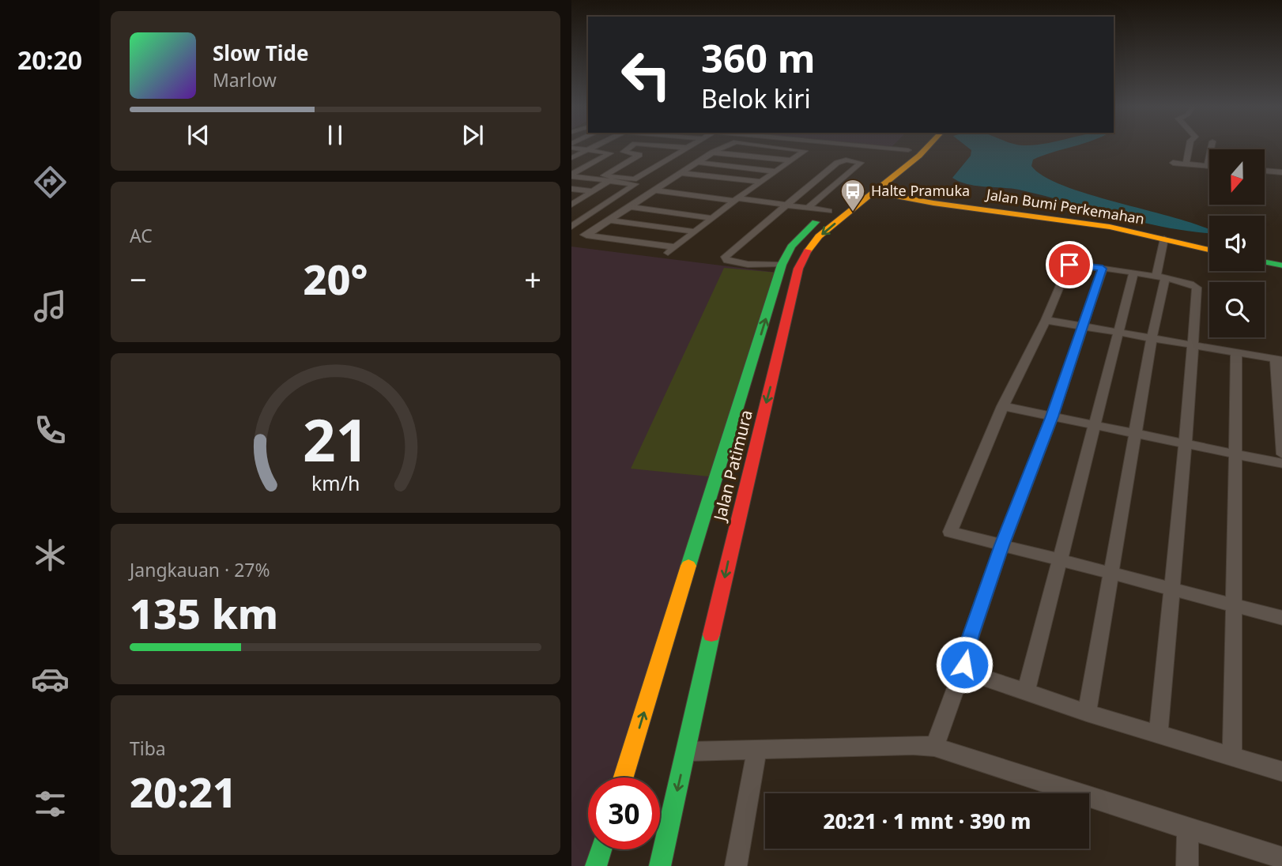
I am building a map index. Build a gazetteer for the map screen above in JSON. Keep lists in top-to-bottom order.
{
  "streets": {
    "main road": ["Jalan Bumi Perkemahan", "Jalan Patimura"]
  },
  "crossings": [
    ["Jalan Bumi Perkemahan", "Jalan Patimura"]
  ],
  "places": {
    "bus stop": ["Halte Pramuka"]
  },
  "north": "bottom",
  "page": {
    "tabs": "20:20",
    "turn": ["360 m", "Belok kiri"],
    "song": ["Slow Tide", "Marlow"],
    "tile": [
      "AC",
      ["Jangkauan · 27%", "135 km"],
      ["Tiba", "20:21"]
    ],
    "heat": ["−", "20°", "+"],
    "limit": "30",
    "trip": "20:21 · 1 mnt · 390 m",
    "gauge": ["21", "km/h"]
  }
}
